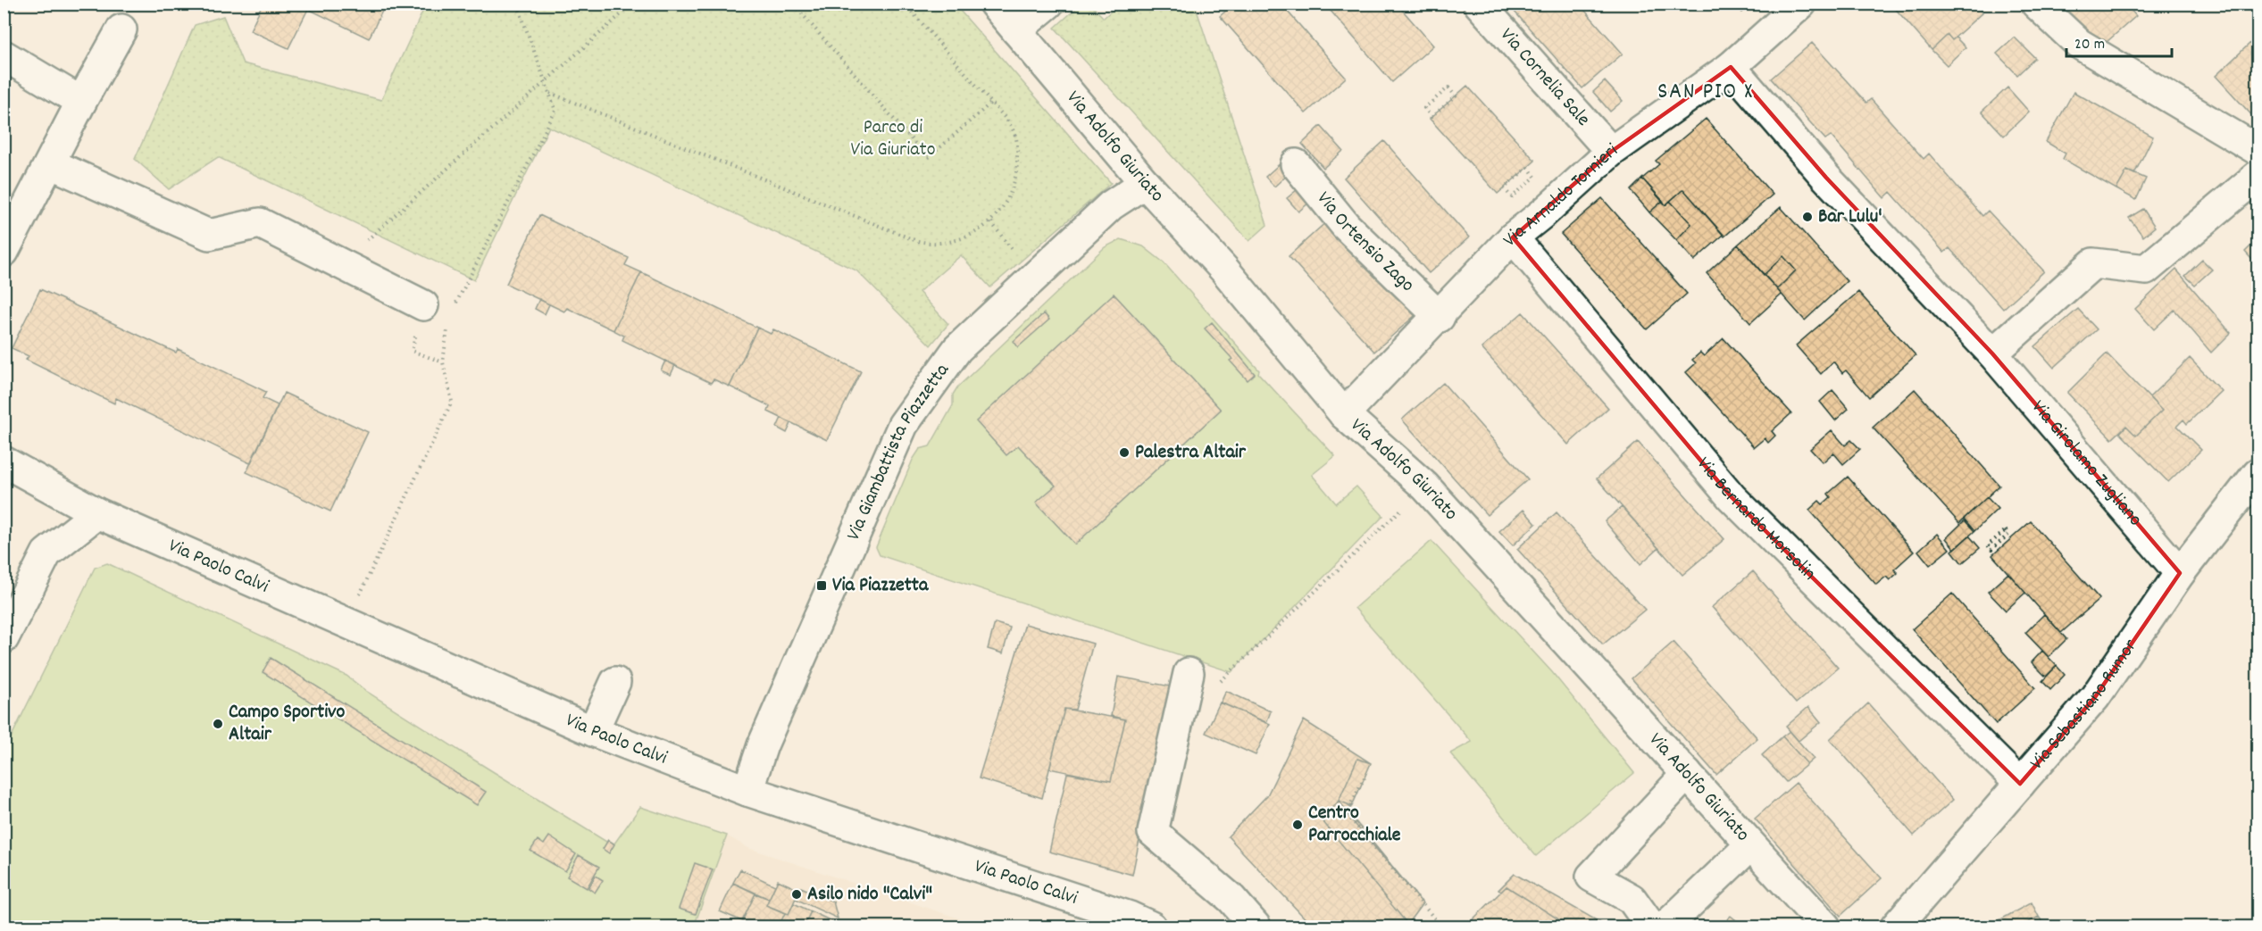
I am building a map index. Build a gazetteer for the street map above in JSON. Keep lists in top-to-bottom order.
{
  "streets": {
    "street": [
      "Via Cornelia Sale",
      "Via Adolfo Giuriato",
      "Via Arnaldo Tornieri",
      "Via Ortensio Zago",
      "Via Giambattista Piazzetta",
      "Via Girolamo Zugliano",
      "Via Bernardo Morsolin",
      "Via Paolo Calvi",
      "Via Sebastiano Rumor"
    ]
  },
  "crossings": [
    ["Via Cornelia Sale", "Via Arnaldo Tornieri"],
    ["Via Adolfo Giuriato", "Via Arnaldo Tornieri"],
    ["Via Adolfo Giuriato", "Via Giambattista Piazzetta"],
    ["Via Arnaldo Tornieri", "Via Ortensio Zago"],
    ["Via Arnaldo Tornieri", "Via Girolamo Zugliano"],
    ["Via Arnaldo Tornieri", "Via Bernardo Morsolin"],
    ["Via Giambattista Piazzetta", "Via Paolo Calvi"],
    ["Via Girolamo Zugliano", "Via Sebastiano Rumor"],
    ["Via Bernardo Morsolin", "Via Sebastiano Rumor"]
  ],
  "districts": ["SAN PIO X"],
  "parks": ["Parco di Via Giuriato"],
  "places": {
    "other": [
      "Bar Lulu'",
      "Palestra Altair",
      "Campo Sportivo Altair",
      "Centro Parrocchiale",
      "Asilo nido \"Calvi\""
    ],
    "transit": ["Via Piazzetta"]
  },
  "scale_bar": "20 m"
}
